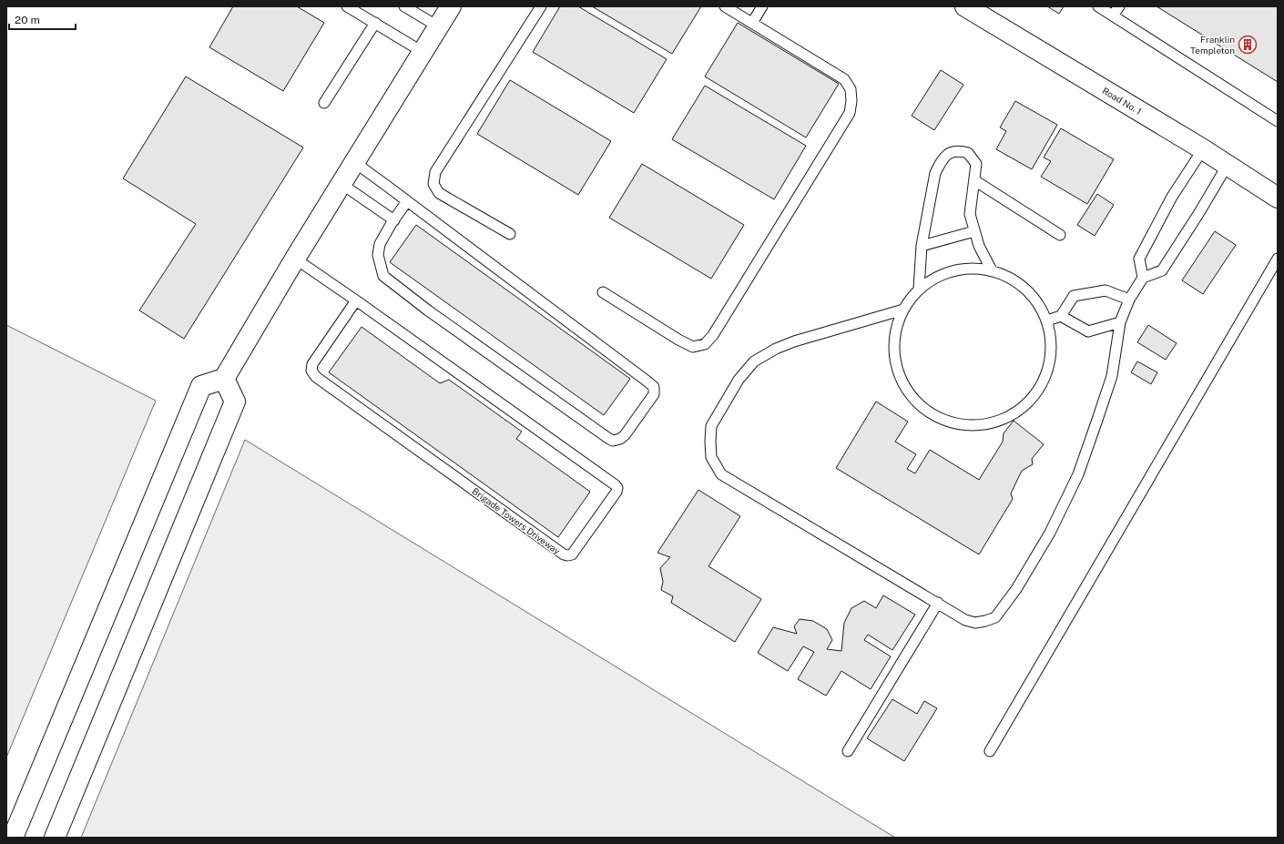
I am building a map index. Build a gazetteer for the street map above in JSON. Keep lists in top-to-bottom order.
{
  "streets": {
    "street": ["Road No. 1"],
    "lane": ["Brigade Towers Driveway"]
  },
  "places": {
    "building": ["Franklin Templeton"]
  },
  "scale_bar": "20 m"
}
